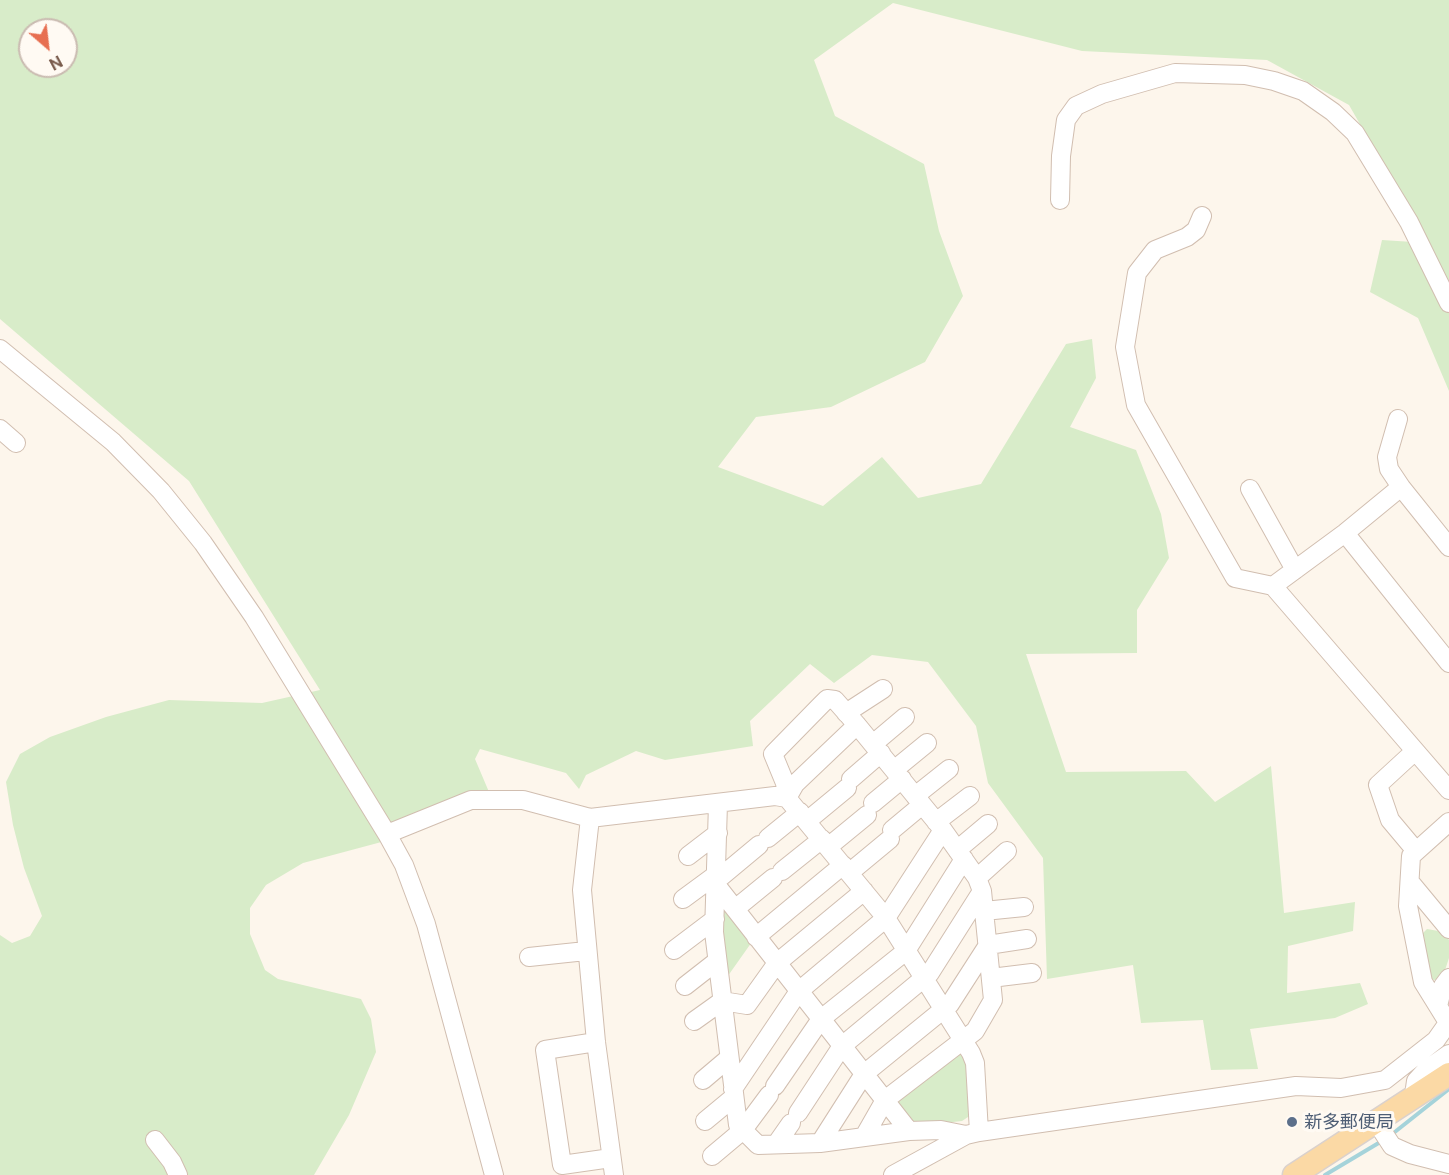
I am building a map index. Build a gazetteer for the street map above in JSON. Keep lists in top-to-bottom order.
{
  "places": ["新多郵便局"],
  "north": "bottom right"
}
